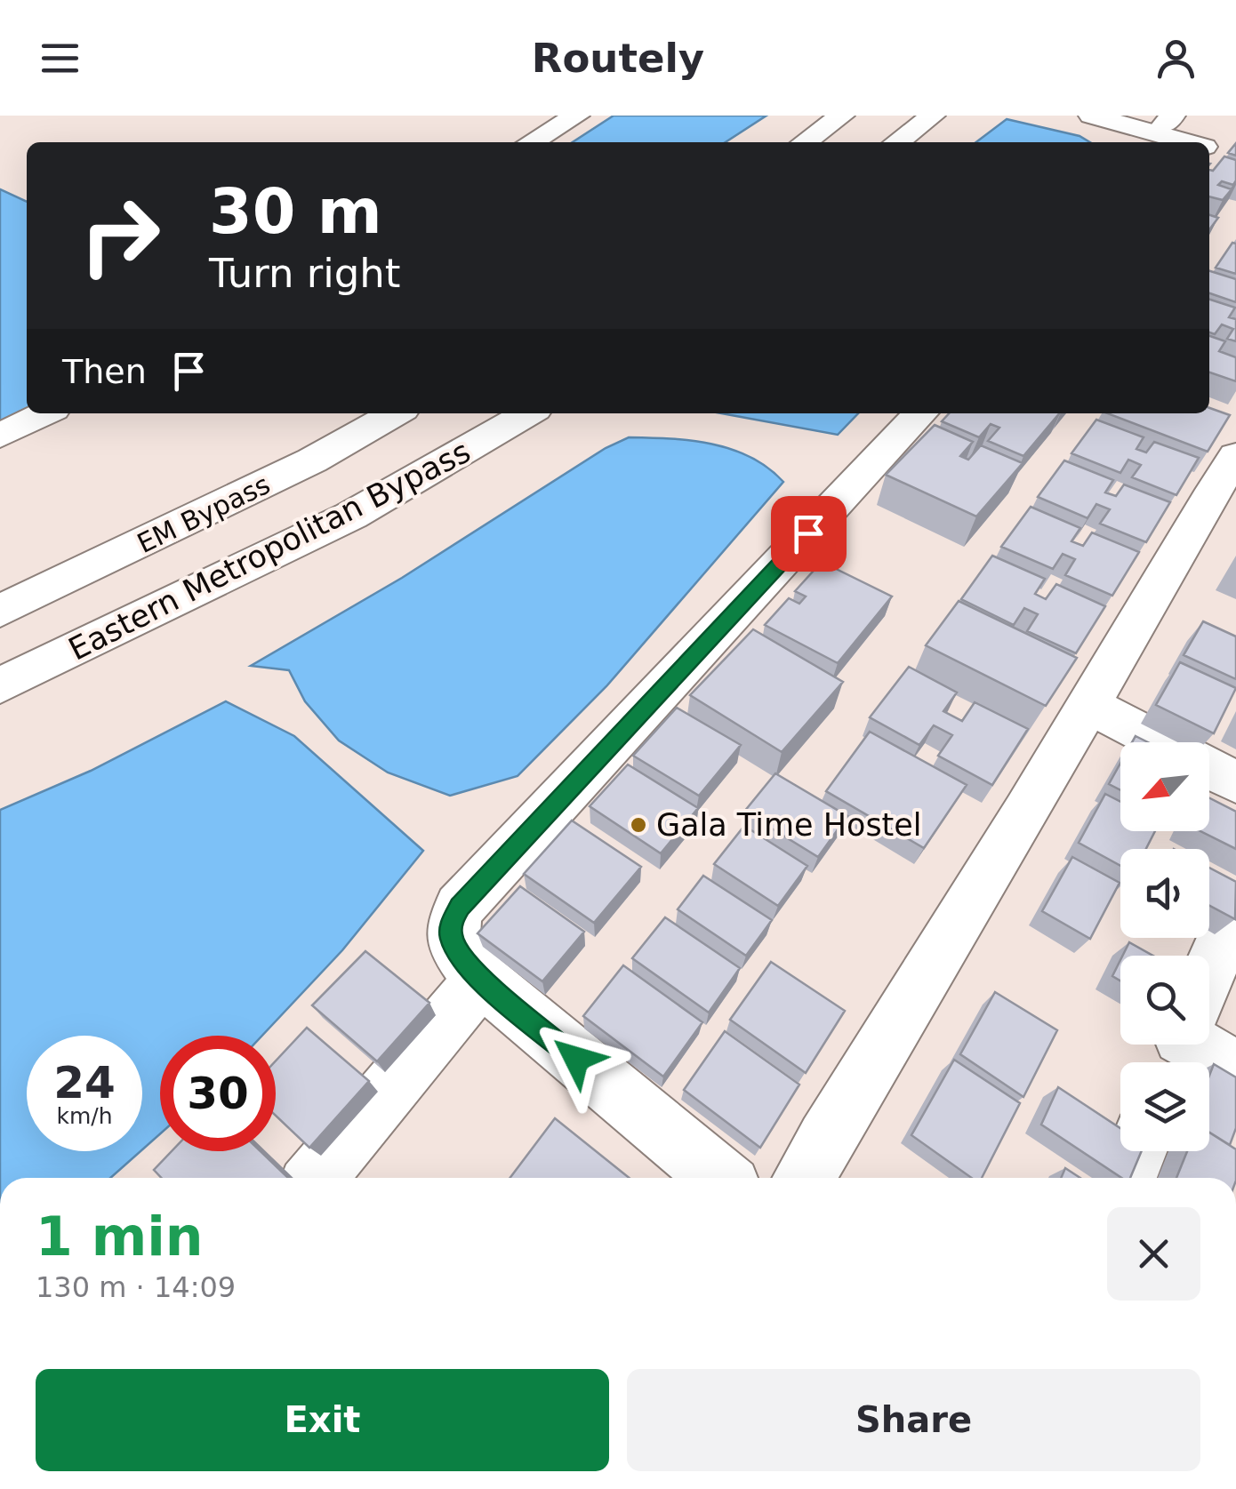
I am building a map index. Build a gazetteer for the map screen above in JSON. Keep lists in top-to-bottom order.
{
  "streets": {
    "street": ["EM Bypass", "Eastern Metropolitan Bypass"]
  },
  "places": ["Gala Time Hostel"],
  "north": "bottom left",
  "page": {
    "header": "Routely",
    "turn": ["30 m", "Turn right"],
    "then": "Then",
    "speed": "24 km/h",
    "limit": "30",
    "heading": ["1 min", "130 m · 14:09"],
    "buttons": ["Exit", "Share"]
  }
}
